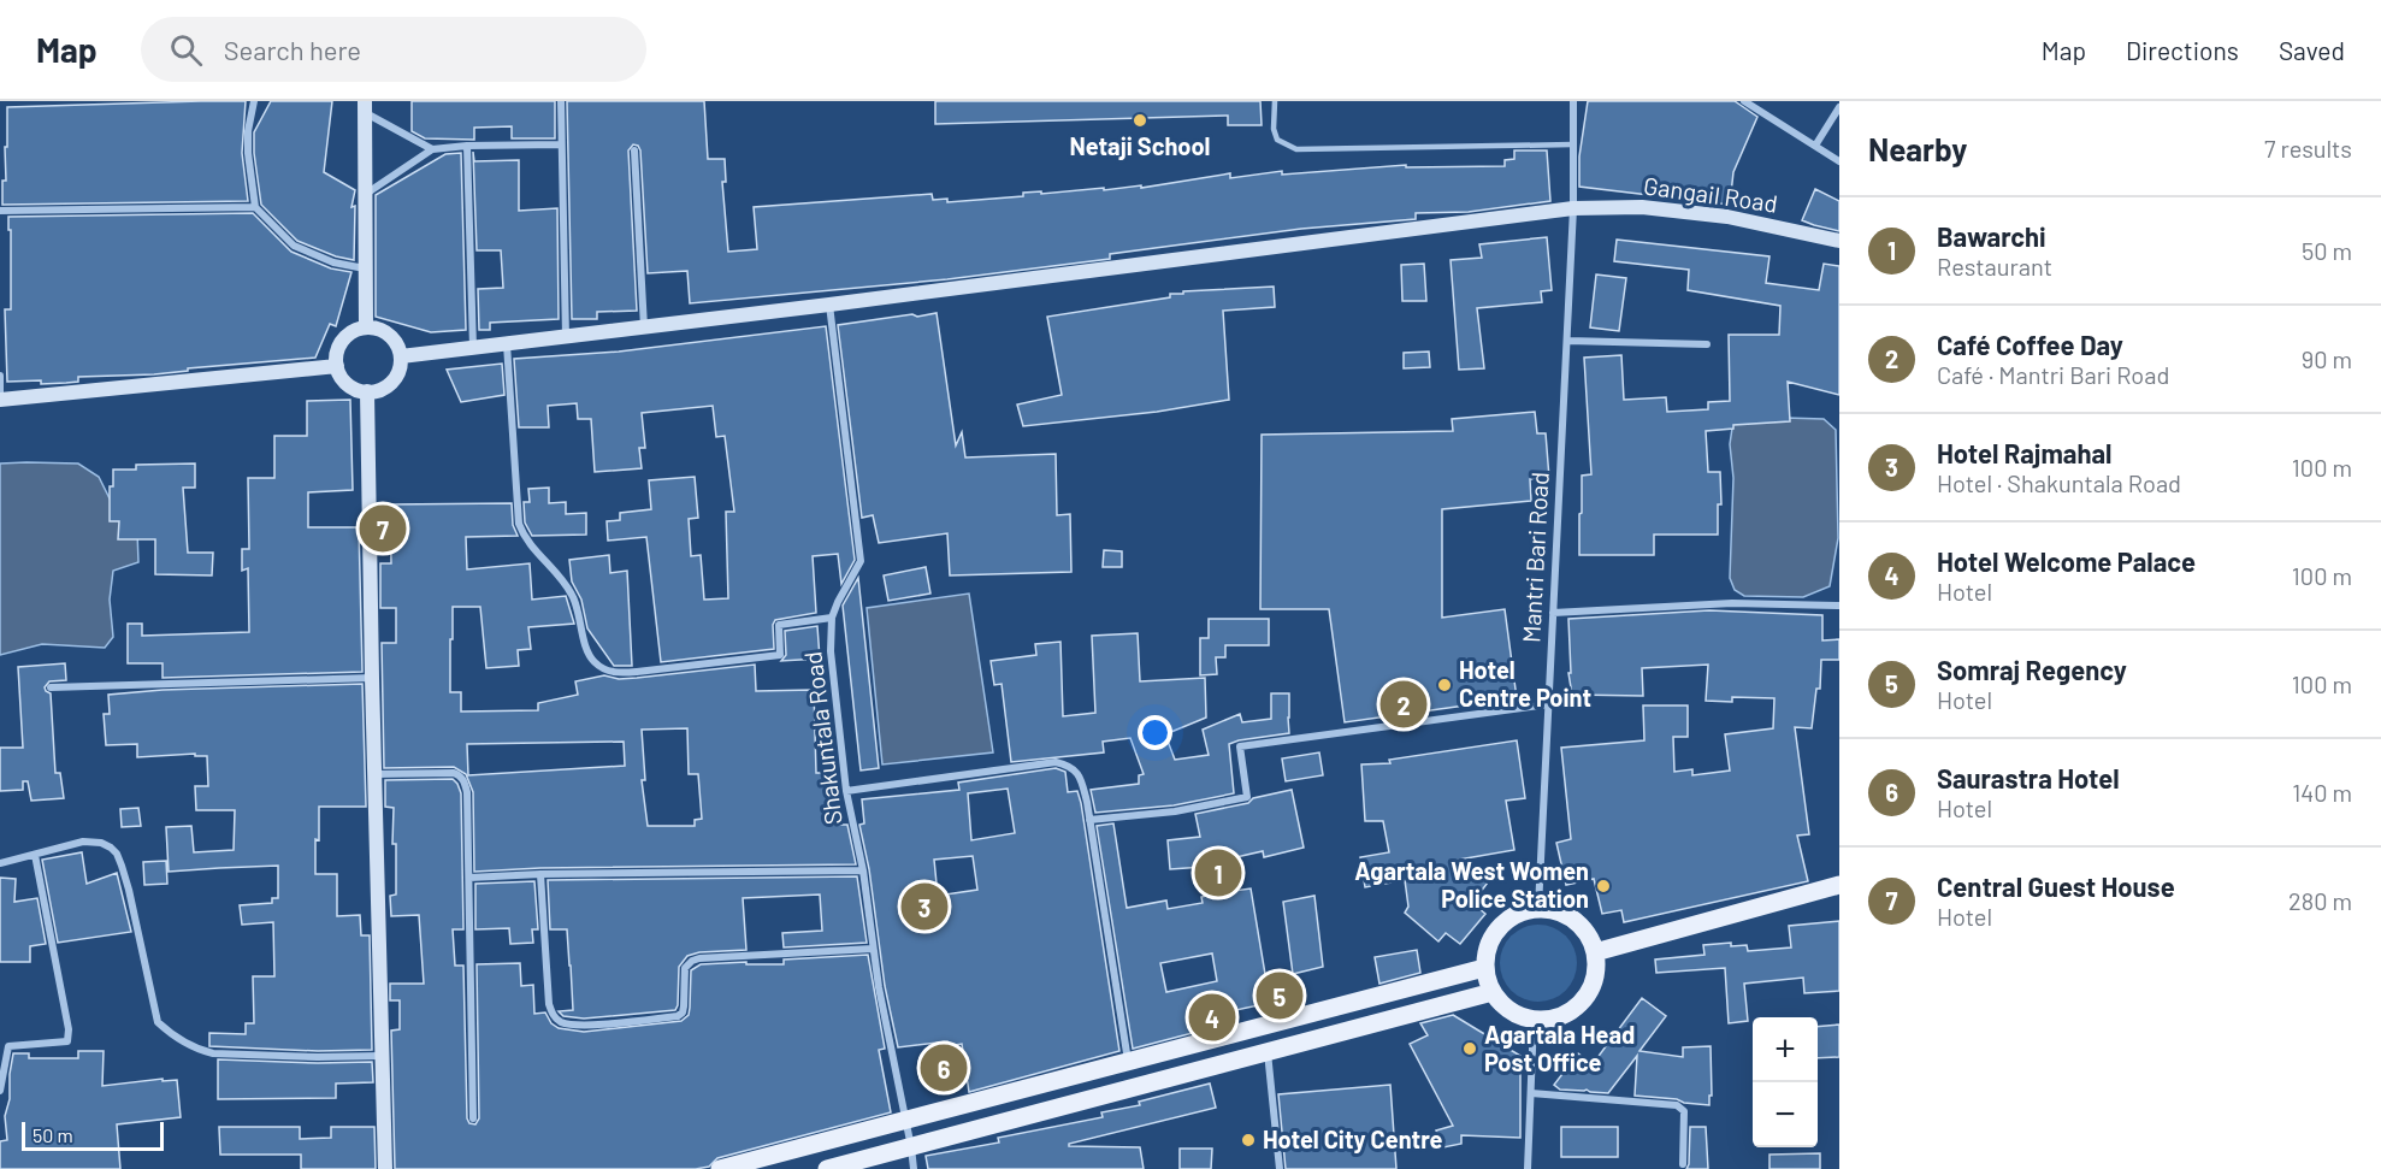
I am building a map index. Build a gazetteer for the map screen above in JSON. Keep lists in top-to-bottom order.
{
  "streets": {
    "street": ["Gangail Road", "Mantri Bari Road", "Shakuntala Road"]
  },
  "crossings": [
    ["Gangail Road", "Mantri Bari Road"],
    ["Gangail Road", "Shakuntala Road"]
  ],
  "places": [
    "Netaji School",
    "Hotel Centre Point",
    "Agartala West Women Police Station",
    "Agartala Head Post Office",
    "Hotel City Centre"
  ],
  "scale_bar": "50 m",
  "page": {
    "header": "Map",
    "search": "Search here",
    "nav": ["Map", "Directions", "Saved"],
    "heading": ["Nearby", "7 results"],
    "list": [
      {
        "mark": "1",
        "name": "Bawarchi",
        "note": "Restaurant",
        "value": "50 m"
      },
      {
        "mark": "2",
        "name": "Café Coffee Day",
        "note": "Café · Mantri Bari Road",
        "value": "90 m"
      },
      {
        "mark": "3",
        "name": "Hotel Rajmahal",
        "note": "Hotel · Shakuntala Road",
        "value": "100 m"
      },
      {
        "mark": "4",
        "name": "Hotel Welcome Palace",
        "note": "Hotel",
        "value": "100 m"
      },
      {
        "mark": "5",
        "name": "Somraj Regency",
        "note": "Hotel",
        "value": "100 m"
      },
      {
        "mark": "6",
        "name": "Saurastra Hotel",
        "note": "Hotel",
        "value": "140 m"
      },
      {
        "mark": "7",
        "name": "Central Guest House",
        "note": "Hotel",
        "value": "280 m"
      }
    ],
    "pins": [
      "7",
      "2",
      "1",
      "3",
      "5",
      "4",
      "6"
    ],
    "map_buttons": ["+", "−"],
    "scale": "50 m"
  }
}
